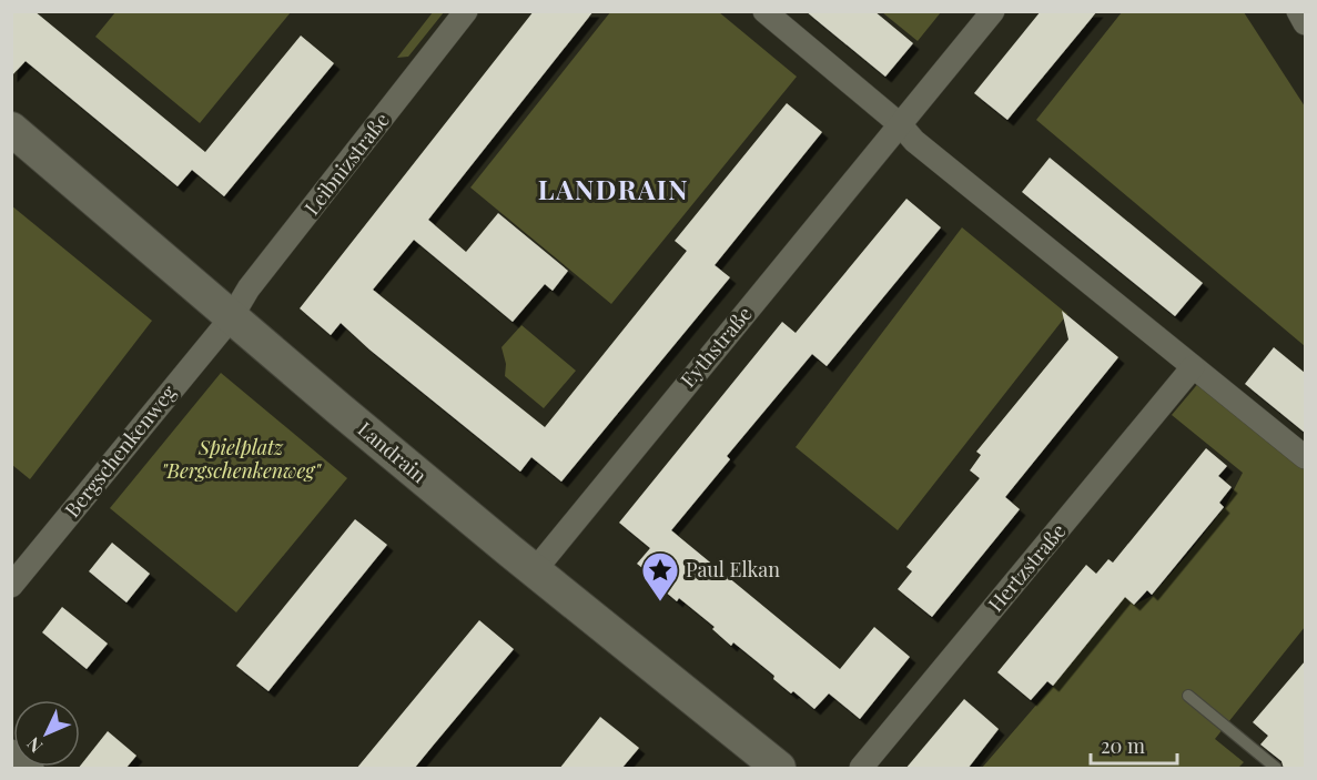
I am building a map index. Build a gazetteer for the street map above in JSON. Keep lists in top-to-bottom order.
{
  "streets": {
    "street": [
      "Leibnizstraße",
      "Eythstraße",
      "Bergschenkenweg",
      "Landrain",
      "Hertzstraße"
    ]
  },
  "crossings": [
    ["Leibnizstraße", "Bergschenkenweg"],
    ["Leibnizstraße", "Landrain"],
    ["Eythstraße", "Landrain"],
    ["Bergschenkenweg", "Landrain"]
  ],
  "districts": ["LANDRAIN"],
  "parks": ["Spielplatz \"Bergschenkenweg\""],
  "places": {
    "place": ["Paul Elkan"]
  },
  "scale_bar": "20 m",
  "north": "bottom left"
}
